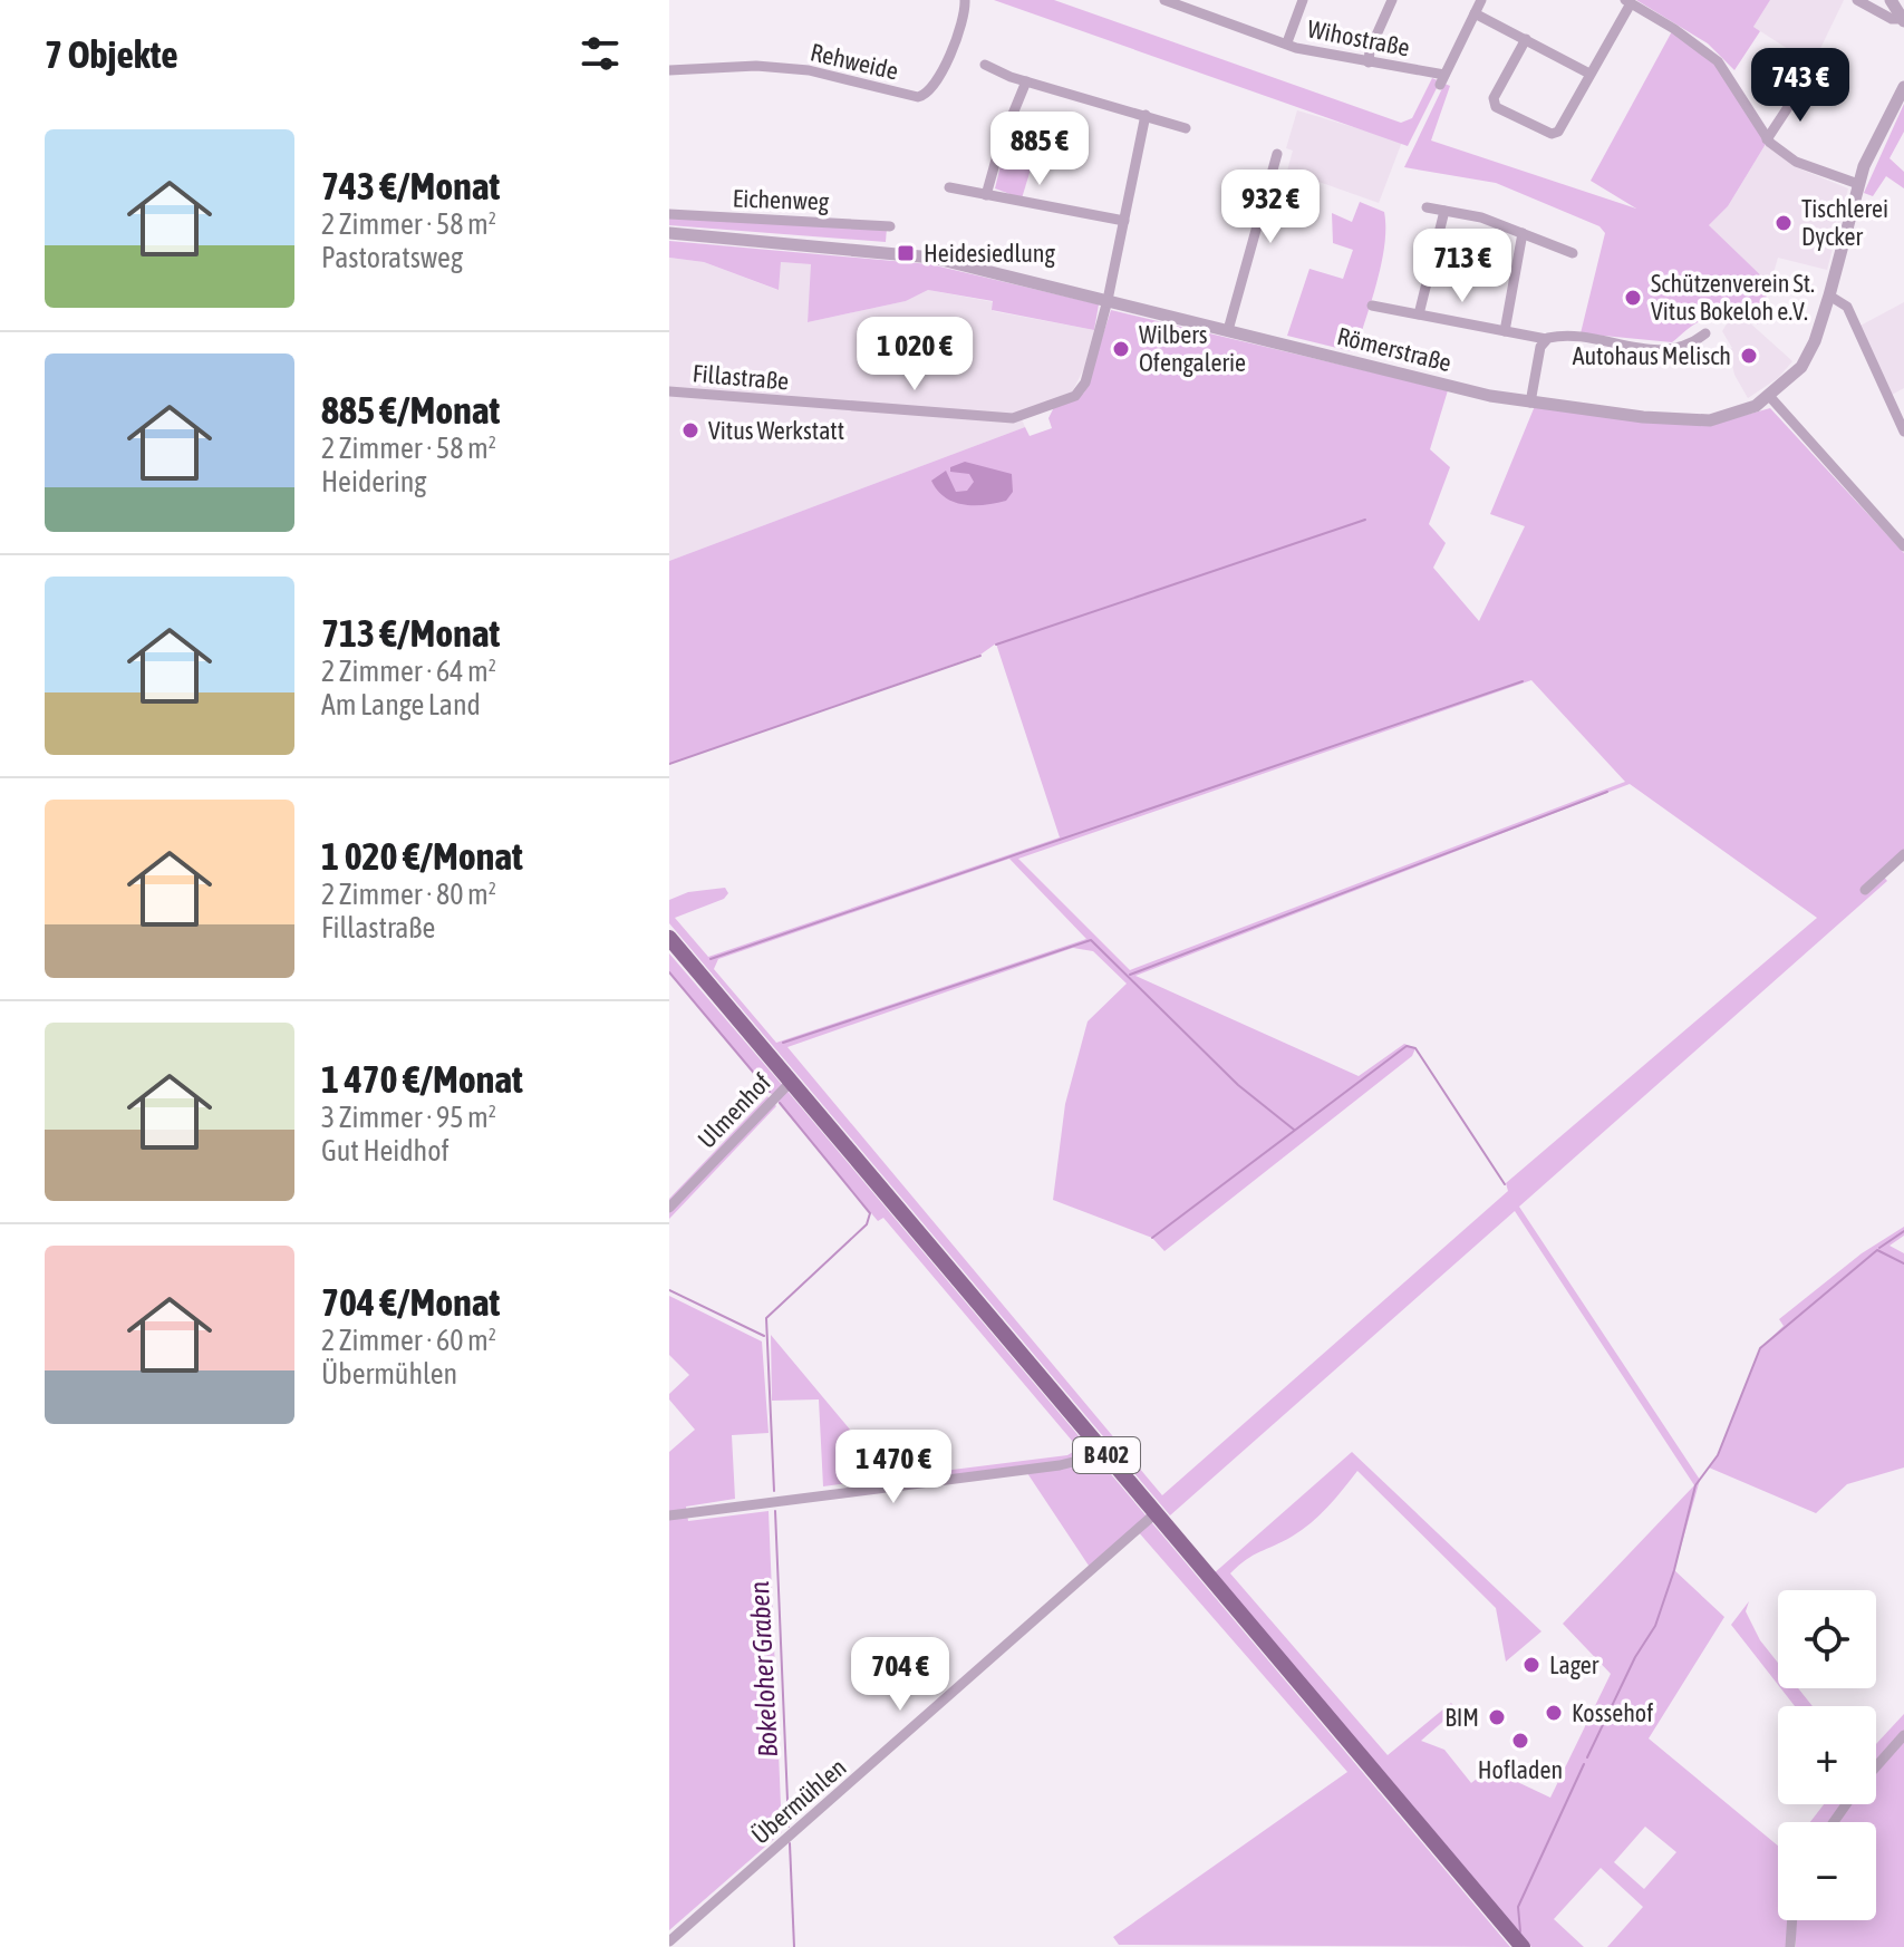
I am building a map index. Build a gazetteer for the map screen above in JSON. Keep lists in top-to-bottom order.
{
  "streets": {
    "main road": ["B 402"],
    "street": [
      "Wihostraße",
      "Rehweide",
      "Eichenweg",
      "Römerstraße",
      "Fillastraße",
      "Ulmenhof",
      "Übermühlen"
    ]
  },
  "crossings": [
    ["Römerstraße", "Fillastraße"],
    ["Ulmenhof", "B 402"],
    ["B 402", "Übermühlen"]
  ],
  "water": ["Bokeloher Graben"],
  "places": {
    "other": [
      "Tischlerei Dycker",
      "Schützenverein St. Vitus Bokeloh e.V.",
      "Wilbers Ofengalerie",
      "Autohaus Melisch",
      "Vitus Werkstatt",
      "Lager",
      "Kossehof",
      "BIM",
      "Hofladen"
    ],
    "transit": ["Heidesiedlung"]
  },
  "page": {
    "heading": "7 Objekte",
    "price": [
      "743 €",
      "885 €",
      "932 €",
      "713 €",
      "1 020 €",
      "1 470 €",
      "704 €"
    ],
    "list": [
      {
        "name": "743 €/Monat",
        "note": "2 Zimmer · 58 m² · Pastoratsweg"
      },
      {
        "name": "885 €/Monat",
        "note": "2 Zimmer · 58 m² · Heidering"
      },
      {
        "name": "713 €/Monat",
        "note": "2 Zimmer · 64 m² · Am Lange Land"
      },
      {
        "name": "1 020 €/Monat",
        "note": "2 Zimmer · 80 m² · Fillastraße"
      },
      {
        "name": "1 470 €/Monat",
        "note": "3 Zimmer · 95 m² · Gut Heidhof"
      },
      {
        "name": "704 €/Monat",
        "note": "2 Zimmer · 60 m² · Übermühlen"
      }
    ],
    "map_buttons": ["+", "−"]
  }
}
